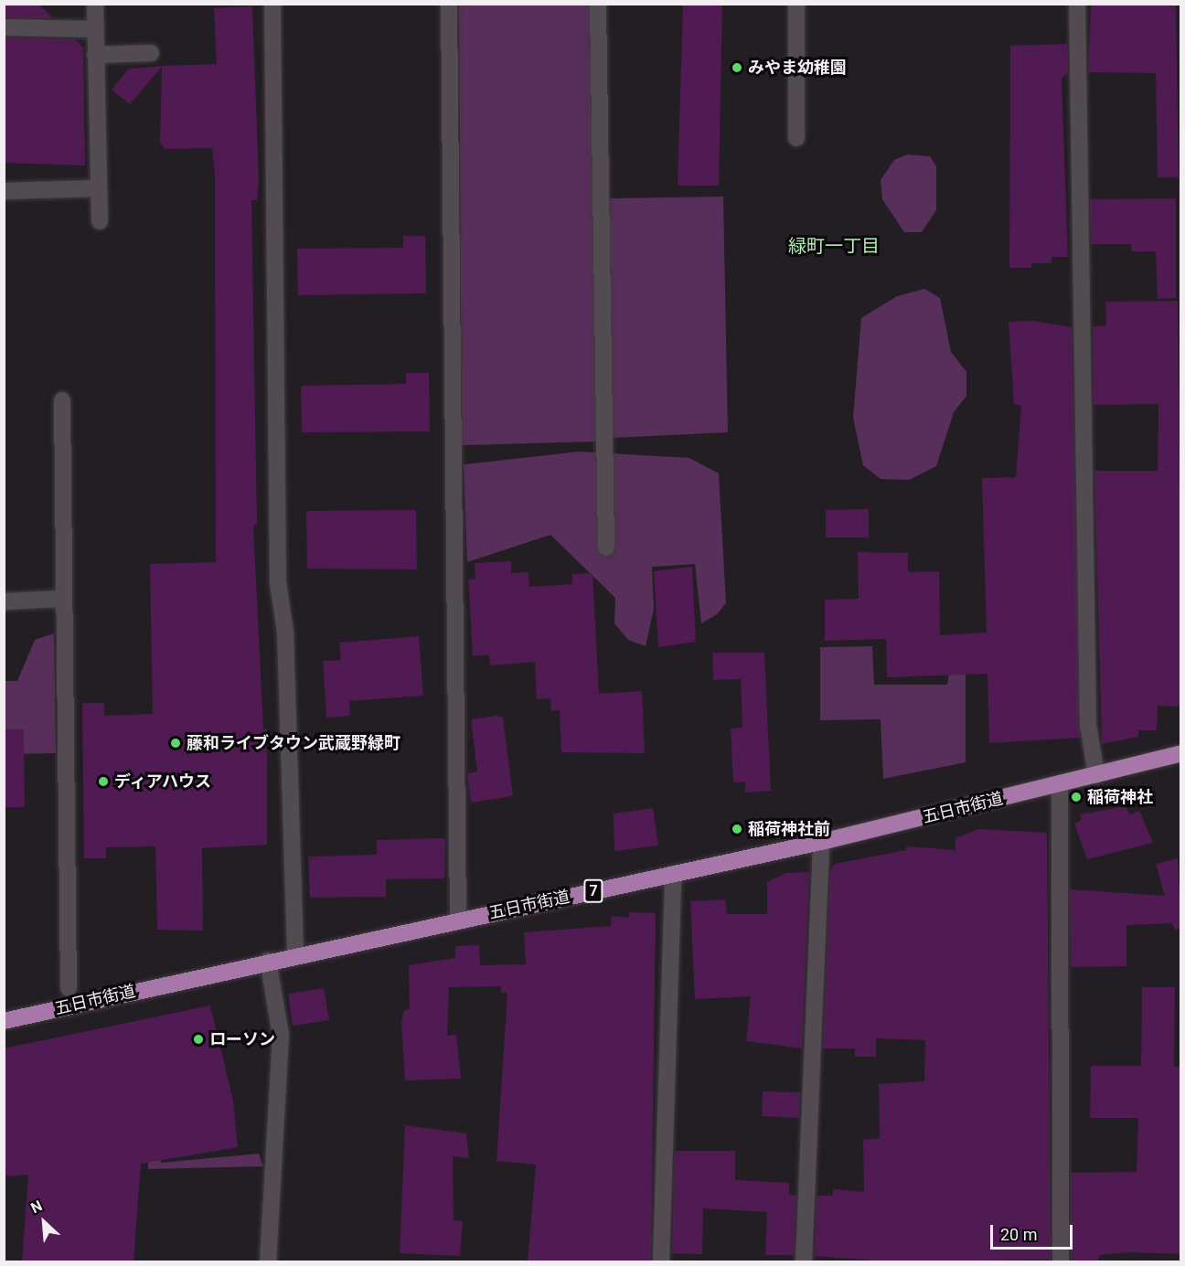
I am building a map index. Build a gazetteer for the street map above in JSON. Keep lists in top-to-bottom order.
{
  "streets": {
    "main road": ["五日市街道", "7"]
  },
  "districts": ["緑町一丁目"],
  "places": [
    "みやま幼稚園",
    "藤和ライブタウン武蔵野緑町",
    "ディアハウス",
    "稲荷神社",
    "稲荷神社前",
    "ローソン"
  ],
  "scale_bar": "20 m",
  "north": "top left"
}
